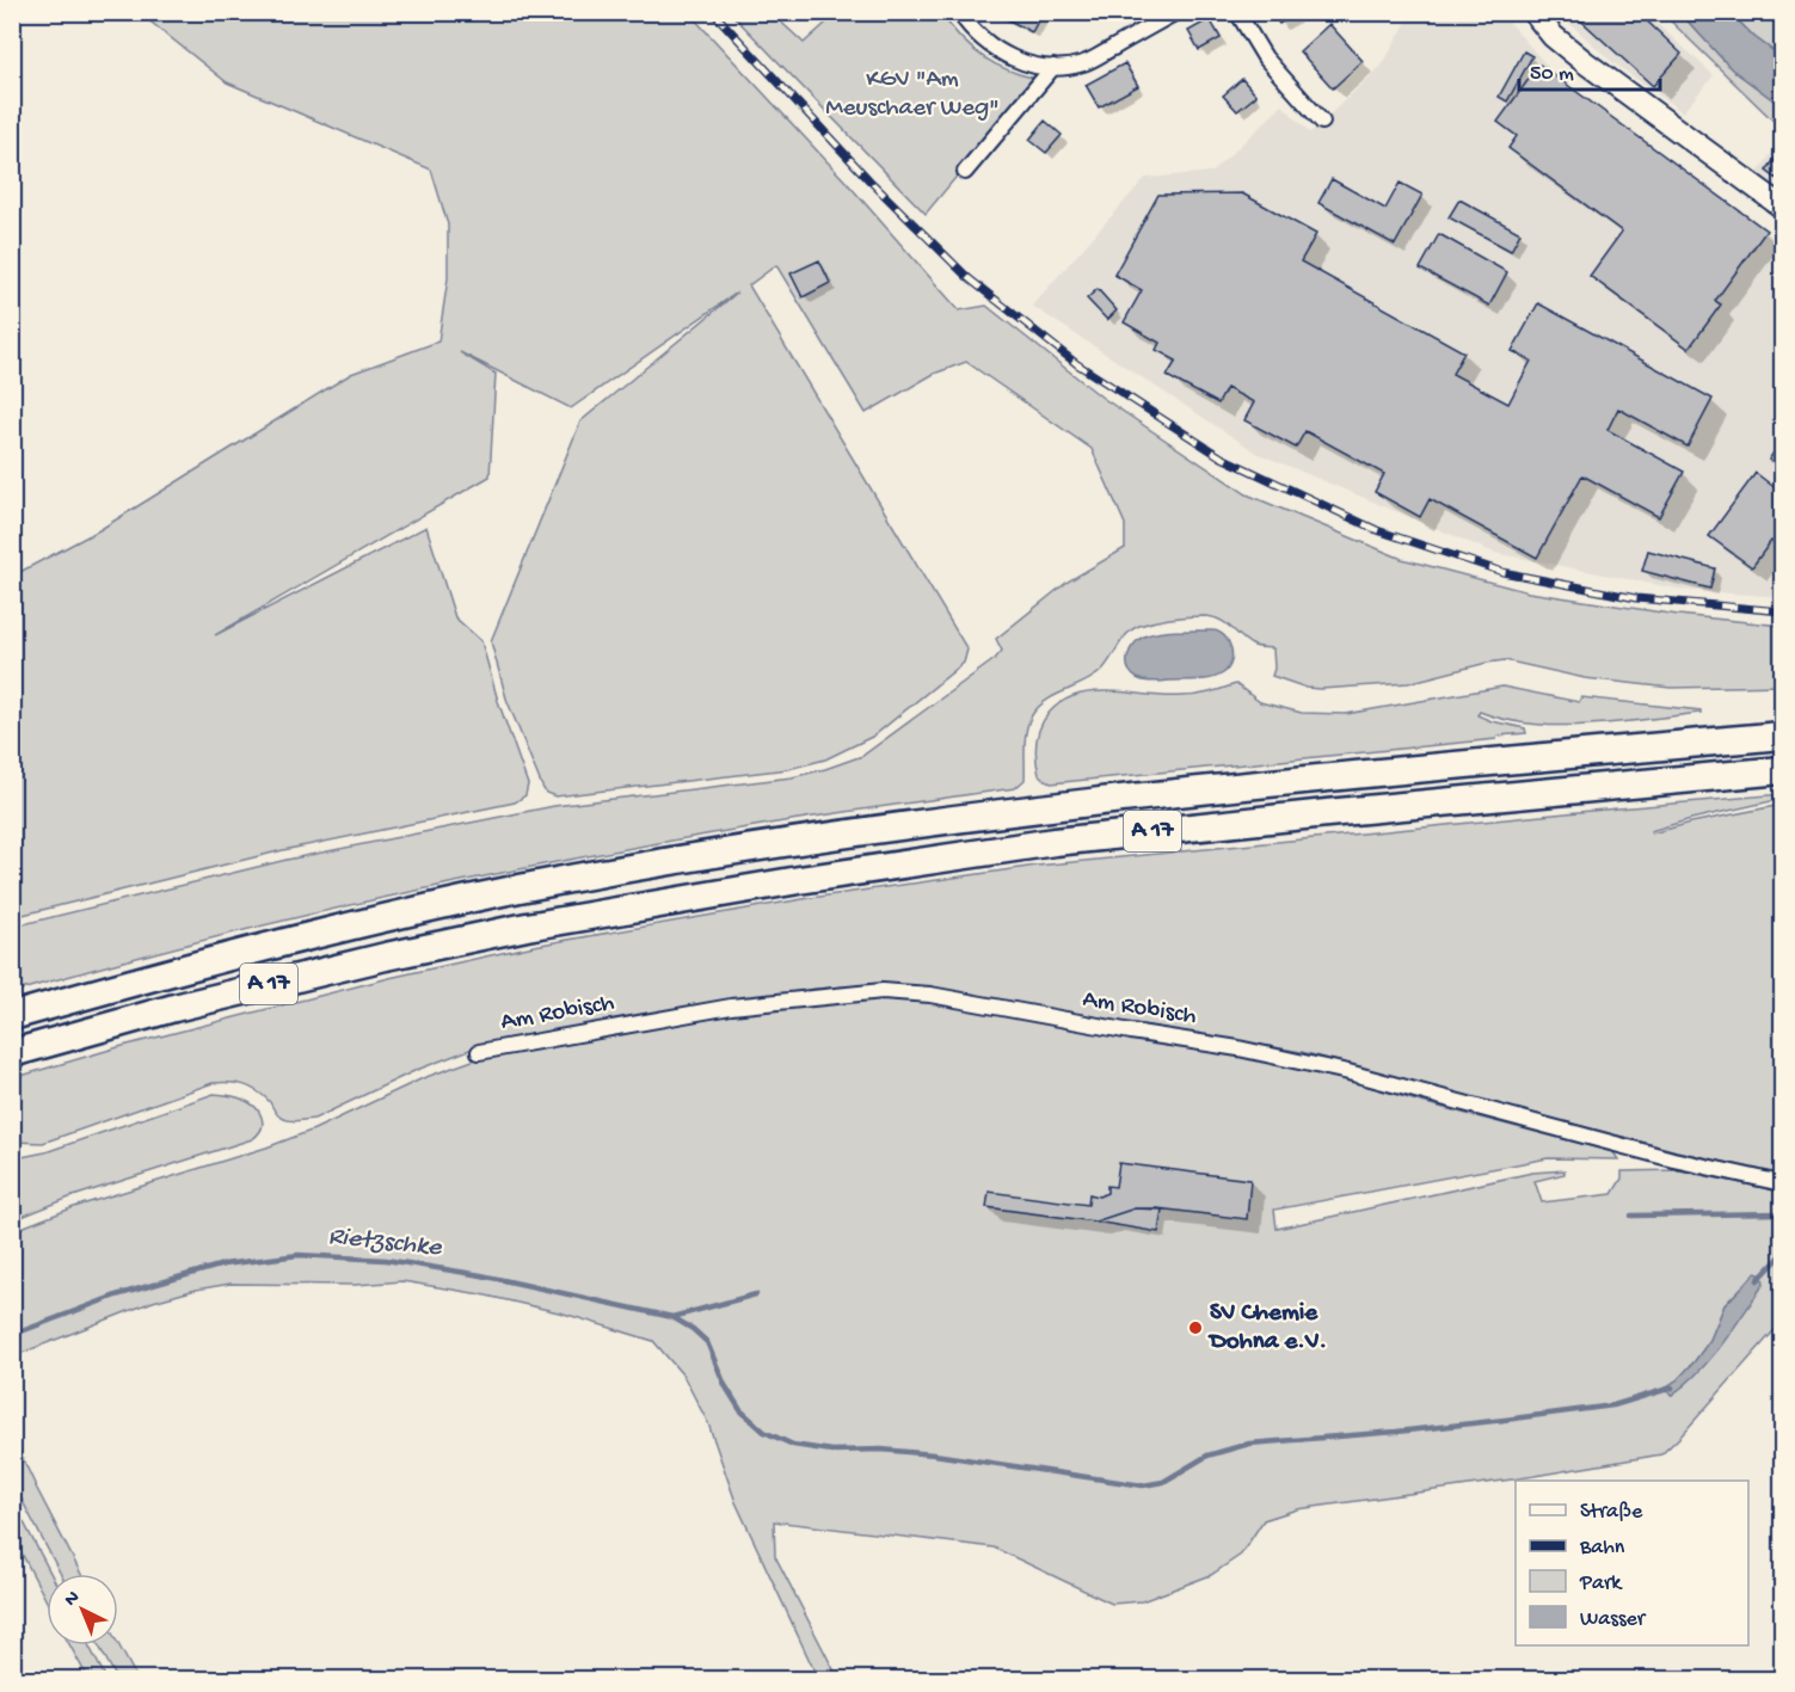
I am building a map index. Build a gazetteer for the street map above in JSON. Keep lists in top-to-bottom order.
{
  "streets": {
    "highway": ["A 17"],
    "street": ["Am Robisch"]
  },
  "water": ["Rietzschke"],
  "parks": ["KGV \"Am Meuschaer Weg\""],
  "places": ["SV Chemie Dohna e.V."],
  "legend": [
    "Straße",
    "Bahn",
    "Park",
    "Wasser"
  ],
  "scale_bar": "50 m",
  "north": "top left"
}
